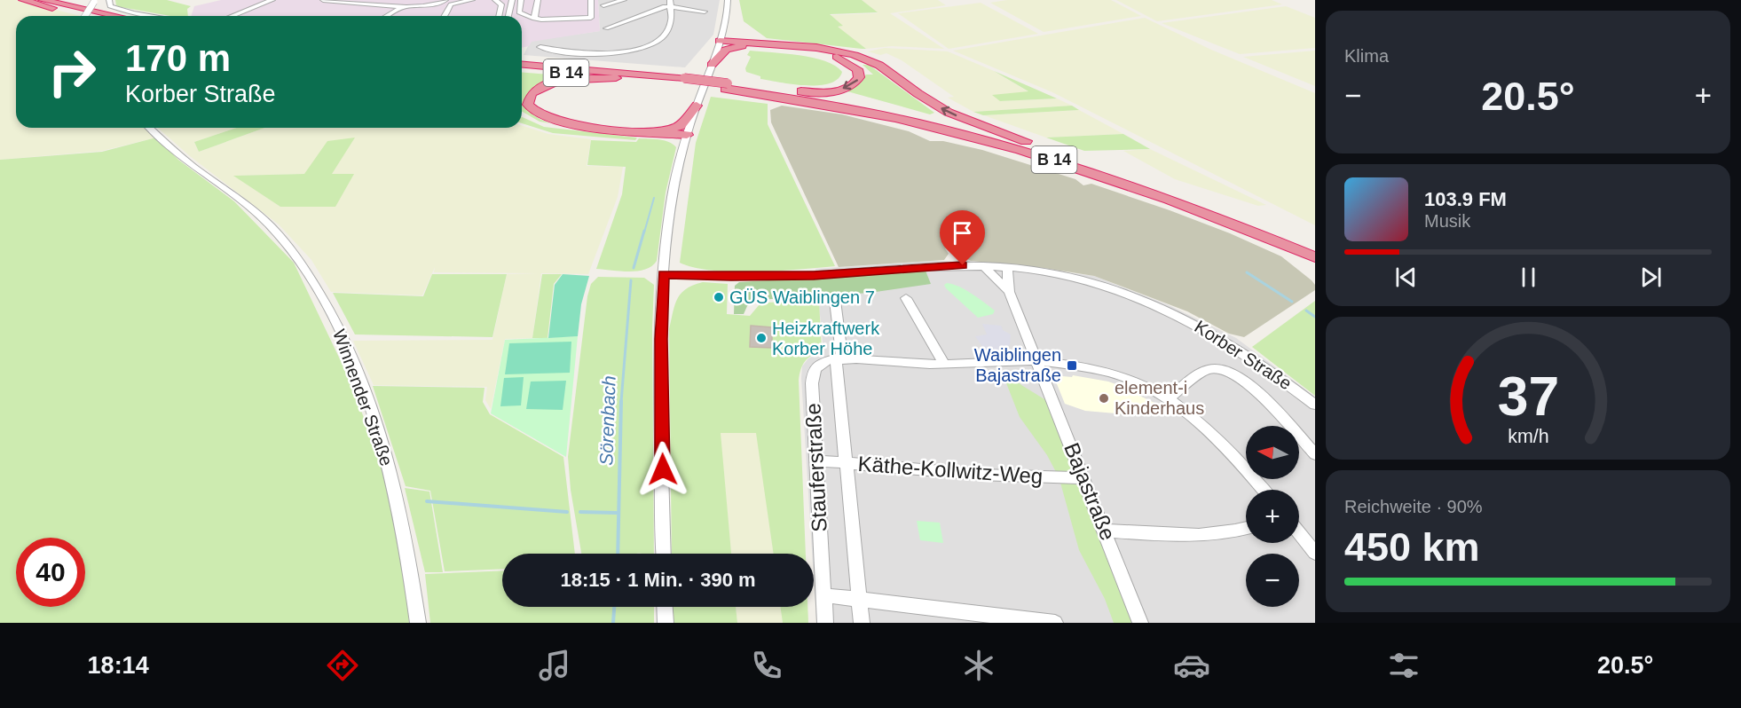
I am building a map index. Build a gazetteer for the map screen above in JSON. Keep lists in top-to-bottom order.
{
  "streets": {
    "highway": ["B 14"],
    "street": [
      "Korber Straße",
      "Winnender Straße",
      "Stauferstraße",
      "Käthe-Kollwitz-Weg",
      "Bajastraße"
    ]
  },
  "crossings": [
    ["Stauferstraße", "Käthe-Kollwitz-Weg"],
    ["Käthe-Kollwitz-Weg", "Bajastraße"]
  ],
  "water": ["Sörenbach"],
  "places": {
    "other": ["GÜS Waiblingen 7", "Heizkraftwerk Korber Höhe", "element-i Kinderhaus"],
    "transit": ["Waiblingen Bajastraße"]
  },
  "north": "left",
  "page": {
    "tile": [
      "Klima",
      ["Reichweite · 90%", "450 km"]
    ],
    "turn": ["170 m", "Korber Straße"],
    "heat": ["−", "20.5°", "+"],
    "song": ["103.9 FM", "Musik"],
    "map_buttons": ["+", "−"],
    "limit": "40",
    "trip": "18:15 · 1 Min. · 390 m",
    "tabs": ["18:14", "20.5°"],
    "gauge": ["37", "km/h"]
  }
}
